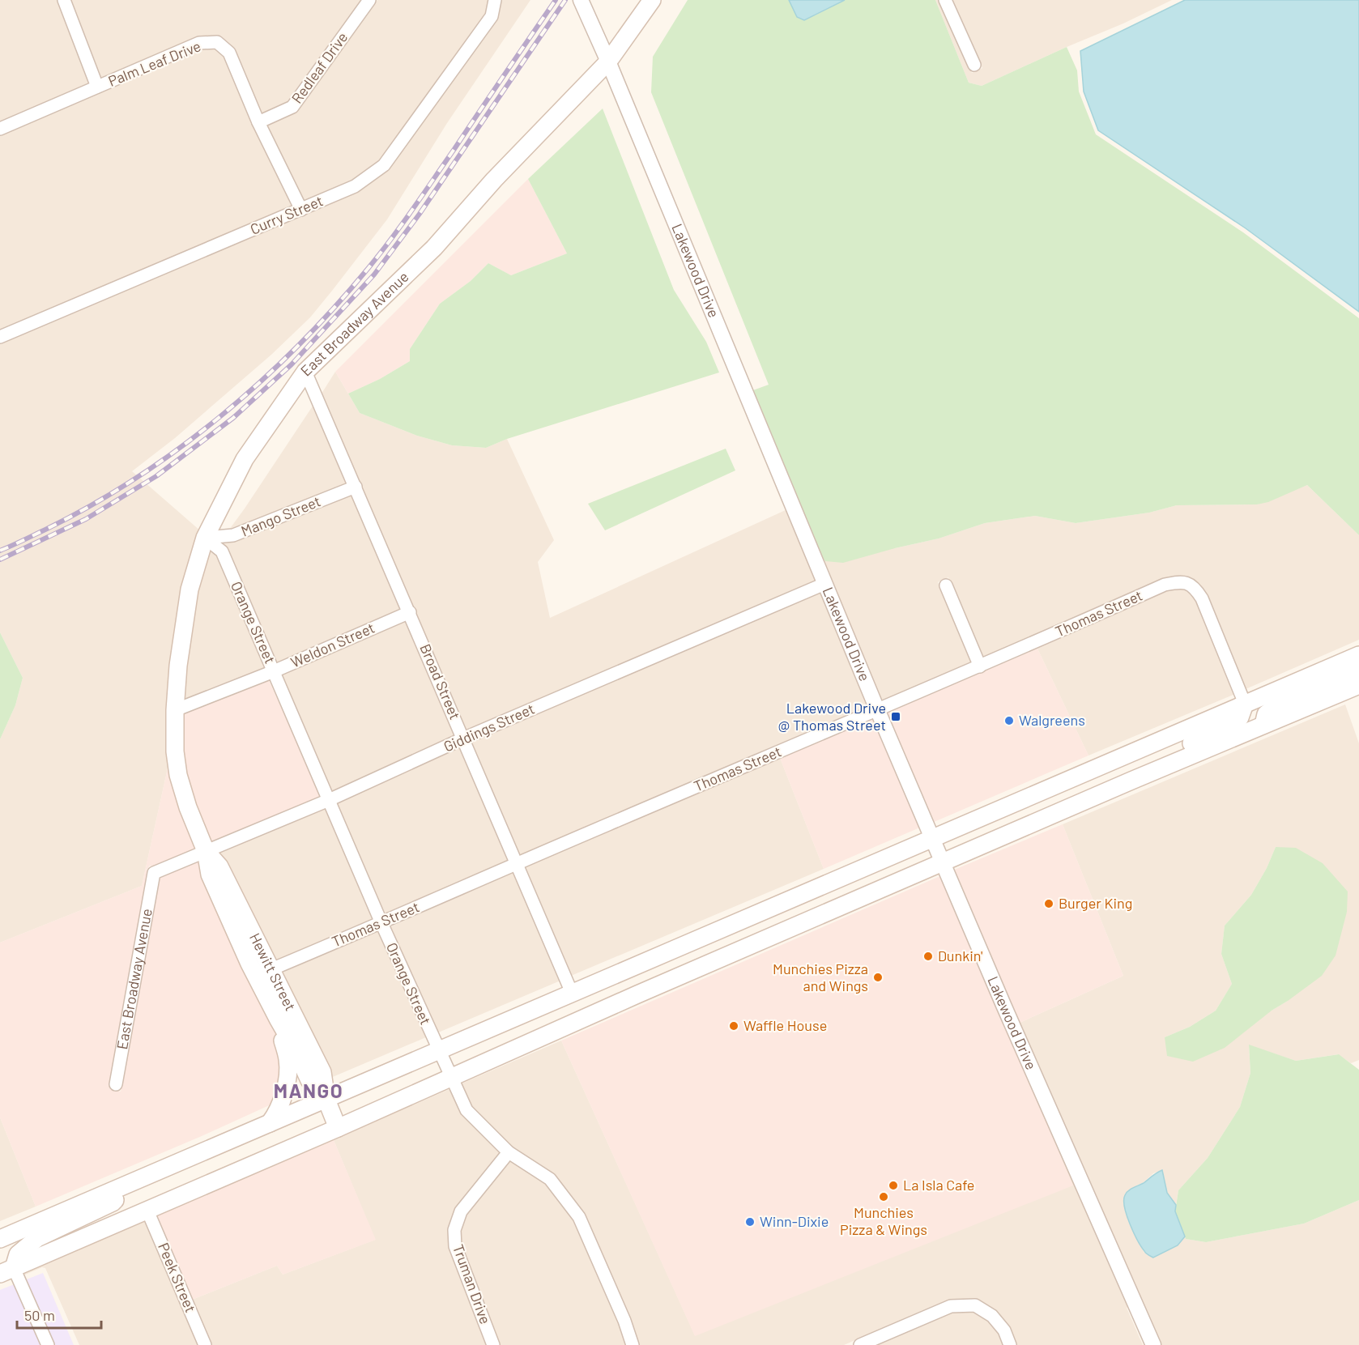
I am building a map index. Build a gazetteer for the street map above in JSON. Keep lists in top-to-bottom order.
{
  "streets": {
    "main road": ["East Broadway Avenue", "Hewitt Street"],
    "street": [
      "Palm Leaf Drive",
      "Redleaf Drive",
      "Curry Street",
      "Lakewood Drive",
      "Mango Street",
      "Thomas Street",
      "Orange Street",
      "Weldon Street",
      "Broad Street",
      "Giddings Street",
      "Peek Street",
      "Truman Drive"
    ]
  },
  "crossings": [
    ["Palm Leaf Drive", "Redleaf Drive"],
    ["Palm Leaf Drive", "Curry Street"],
    ["Lakewood Drive", "East Broadway Avenue"],
    ["Lakewood Drive", "Thomas Street"],
    ["Lakewood Drive", "Giddings Street"],
    ["East Broadway Avenue", "Mango Street"],
    ["East Broadway Avenue", "Orange Street"],
    ["East Broadway Avenue", "Weldon Street"],
    ["East Broadway Avenue", "Broad Street"],
    ["East Broadway Avenue", "Giddings Street"],
    ["East Broadway Avenue", "Hewitt Street"],
    ["Mango Street", "Orange Street"],
    ["Mango Street", "Broad Street"],
    ["Thomas Street", "Orange Street"],
    ["Thomas Street", "Broad Street"],
    ["Thomas Street", "Hewitt Street"],
    ["Orange Street", "Weldon Street"],
    ["Orange Street", "Giddings Street"],
    ["Orange Street", "Truman Drive"],
    ["Weldon Street", "Broad Street"],
    ["Weldon Street", "Hewitt Street"],
    ["Broad Street", "Giddings Street"],
    ["Giddings Street", "Hewitt Street"]
  ],
  "districts": ["MANGO"],
  "places": {
    "transit": ["Lakewood Drive @ Thomas Street"],
    "other": [
      "Walgreens",
      "Burger King",
      "Dunkin'",
      "Munchies Pizza and Wings",
      "Waffle House",
      "La Isla Cafe",
      "Munchies Pizza & Wings",
      "Winn-Dixie"
    ]
  },
  "scale_bar": "50 m"
}
